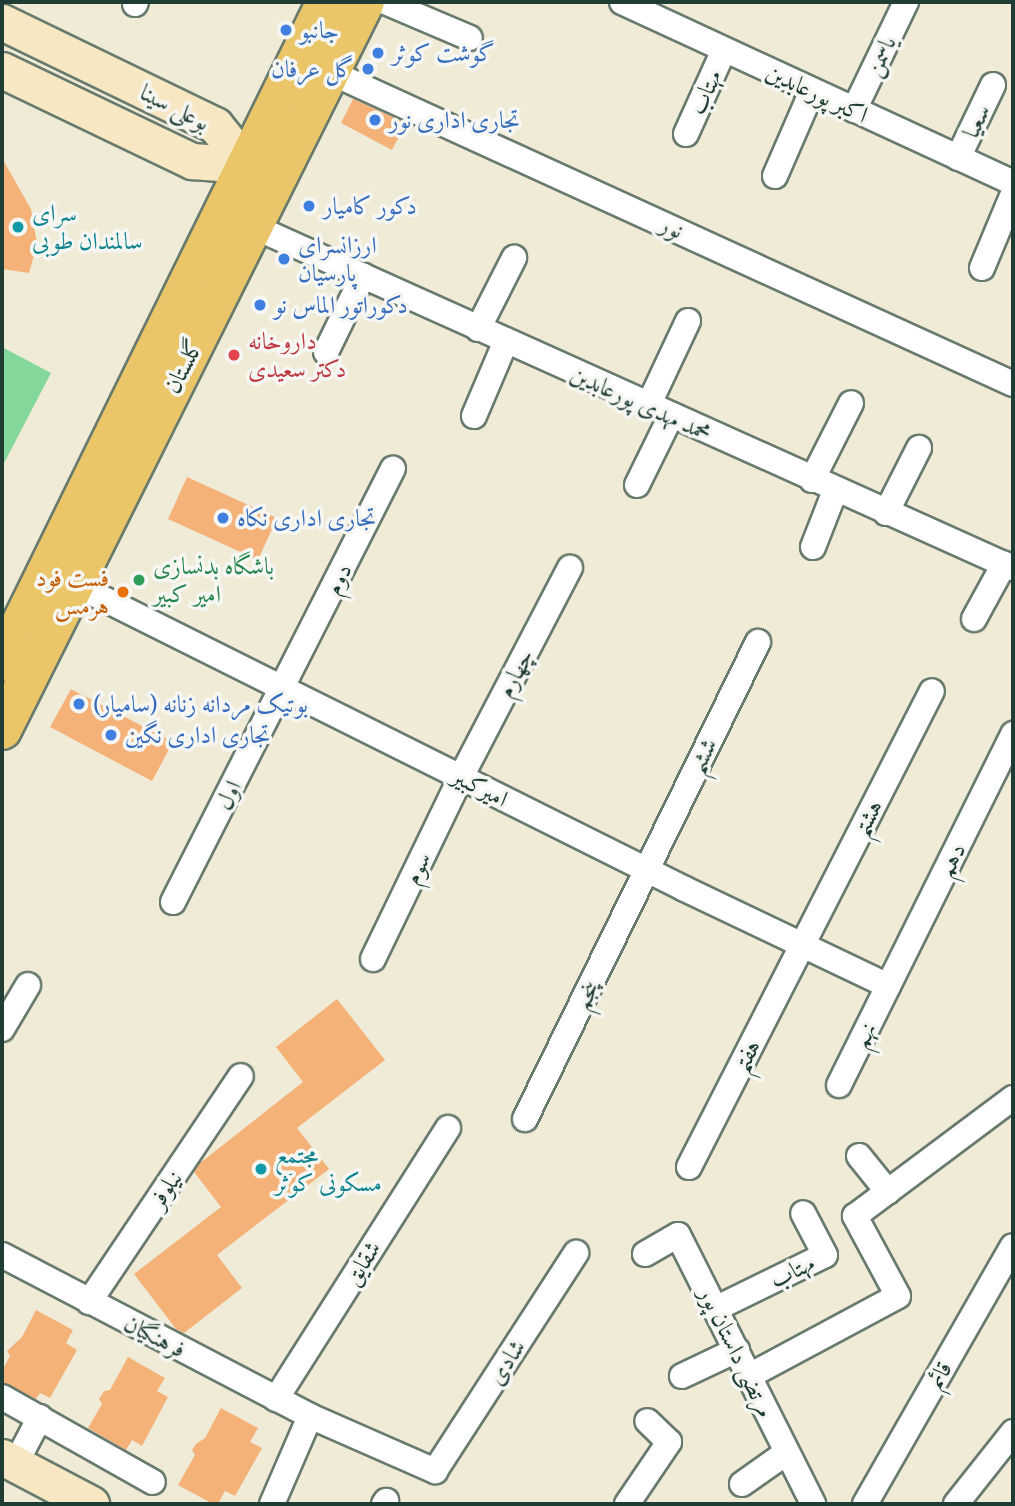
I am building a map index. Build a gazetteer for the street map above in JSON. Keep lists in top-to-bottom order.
{
  "streets": {
    "main road": ["گلستان"],
    "street": [
      "یاسمن",
      "مهتاب",
      "اکبر پورعابدین",
      "بوعلی سینا",
      "سعیا",
      "نور",
      "محمد مهدی پورعابدین",
      "دوم",
      "چهارم",
      "ششم",
      "امیرکبیر",
      "اول",
      "هشتم",
      "دهم",
      "سوم",
      "پنجم",
      "نهم",
      "هفتم",
      "نیلوفر",
      "شقایق",
      "فرهنگیان",
      "مرتضی داستان پور",
      "شادی",
      "قائم"
    ]
  },
  "crossings": [
    ["یاسمن", "اکبر پورعابدین"],
    ["مهتاب", "اکبر پورعابدین"],
    ["مهتاب", "مرتضی داستان پور"],
    ["اکبر پورعابدین", "سعیا"],
    ["بوعلی سینا", "گلستان"],
    ["نور", "گلستان"],
    ["گلستان", "امیرکبیر"],
    ["دوم", "امیرکبیر"],
    ["دوم", "اول"],
    ["چهارم", "امیرکبیر"],
    ["چهارم", "سوم"],
    ["ششم", "امیرکبیر"],
    ["ششم", "پنجم"],
    ["امیرکبیر", "اول"],
    ["امیرکبیر", "هشتم"],
    ["امیرکبیر", "دهم"],
    ["امیرکبیر", "سوم"],
    ["امیرکبیر", "پنجم"],
    ["امیرکبیر", "نهم"],
    ["امیرکبیر", "هفتم"],
    ["هشتم", "هفتم"],
    ["دهم", "نهم"],
    ["نیلوفر", "فرهنگیان"],
    ["شقایق", "فرهنگیان"],
    ["فرهنگیان", "شادی"]
  ],
  "places": [
    "جانبو",
    "گوشت کوثر",
    "گل عرفان",
    "تجاری اداری نور",
    "دکور کامیار",
    "سرای سالمندان طوبی",
    "ارزانسرای پارسیان",
    "دکوراتور الماس نو",
    "داروخانه دکتر سعیدی",
    "تجاری اداری نکاه",
    "باشگاه بدنسازی امیر کبیر",
    "فست فود هرمس",
    "بوتیک مردانه زنانه (سامیار)",
    "تجاری اداری نگین",
    "مجتمع مسکونی کوثر"
  ]
}
